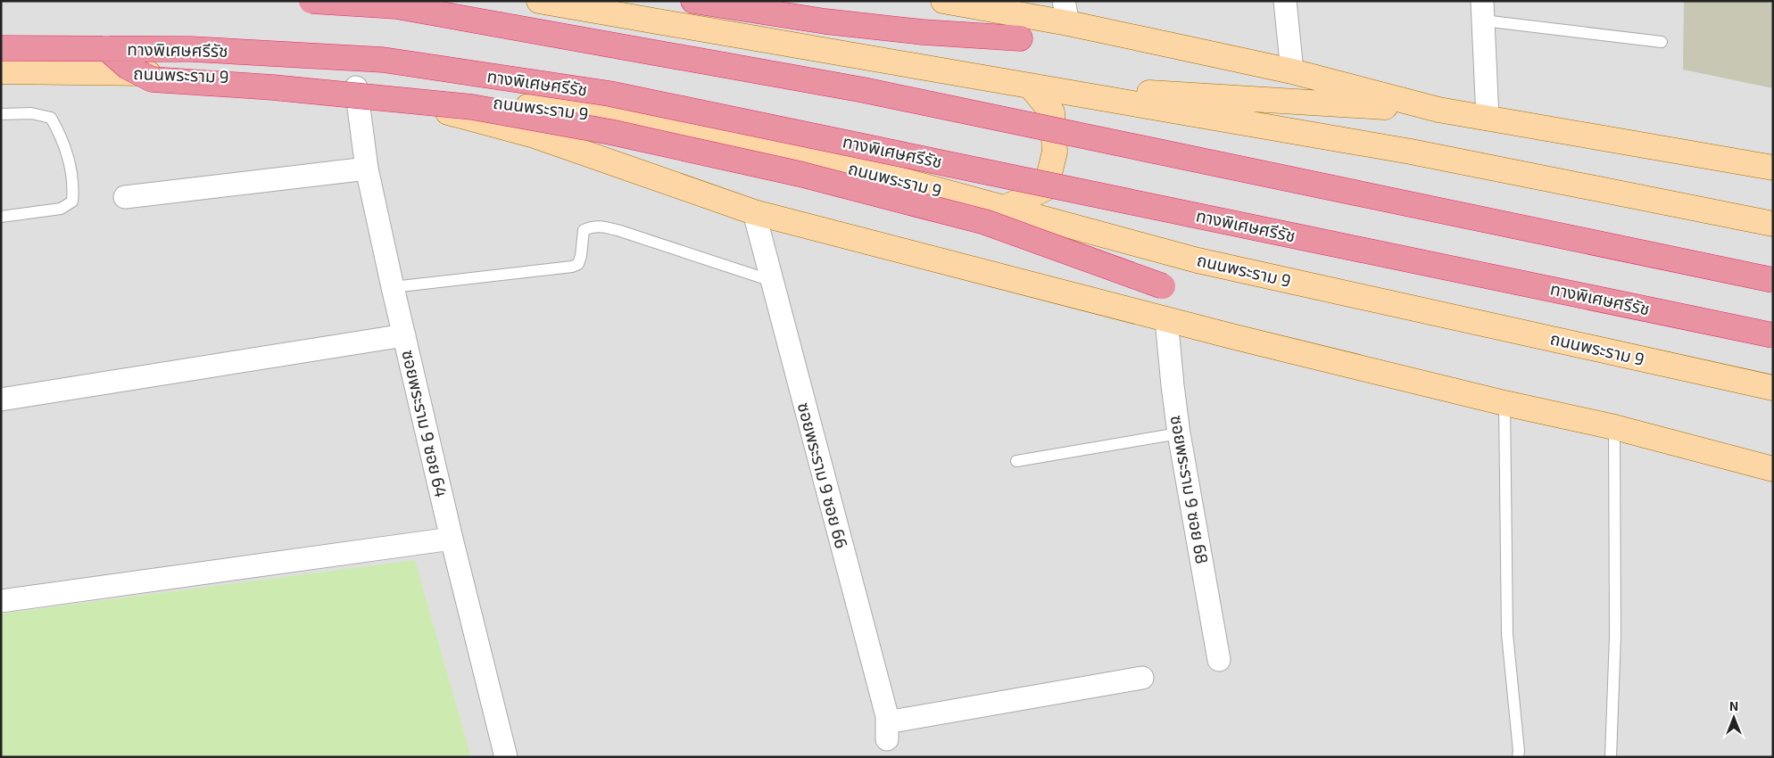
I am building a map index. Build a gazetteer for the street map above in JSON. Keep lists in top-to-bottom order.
{
  "streets": {
    "highway": ["ทางพิเศษศรีรัช"],
    "main road": ["ถนนพระราม 9"],
    "street": ["ซอยพระราม 9 ซอย 64", "ซอยพระราม 9 ซอย 66", "ซอยพระราม 9 ซอย 68"]
  },
  "crossings": [
    ["ถนนพระราม 9", "ซอยพระราม 9 ซอย 64"]
  ],
  "north": "top"
}
